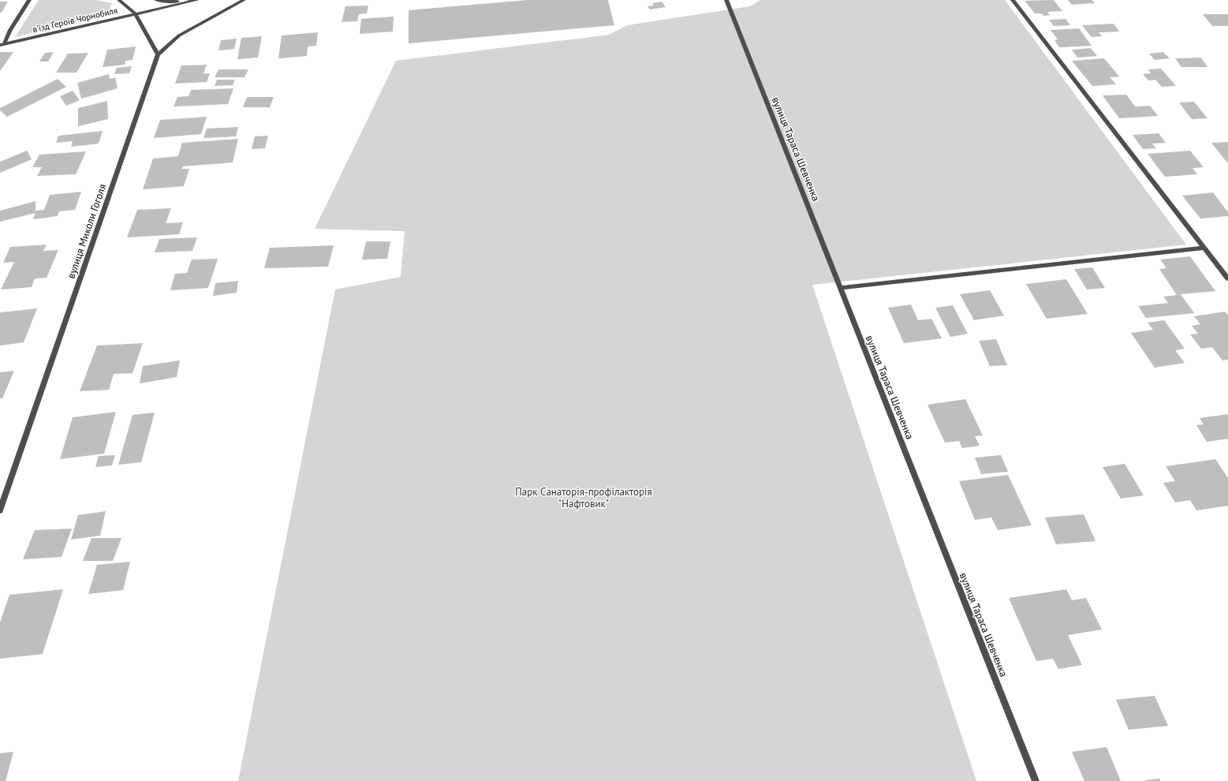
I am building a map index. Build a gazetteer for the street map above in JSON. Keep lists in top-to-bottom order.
{
  "streets": {
    "street": ["вʼїзд Героїв Чорнобиля", "вулиця Тараса Шевченка", "вулиця Миколи Гоголя"]
  },
  "parks": ["Парк Санаторія-профілакторія \"Нафтовик\""]
}
